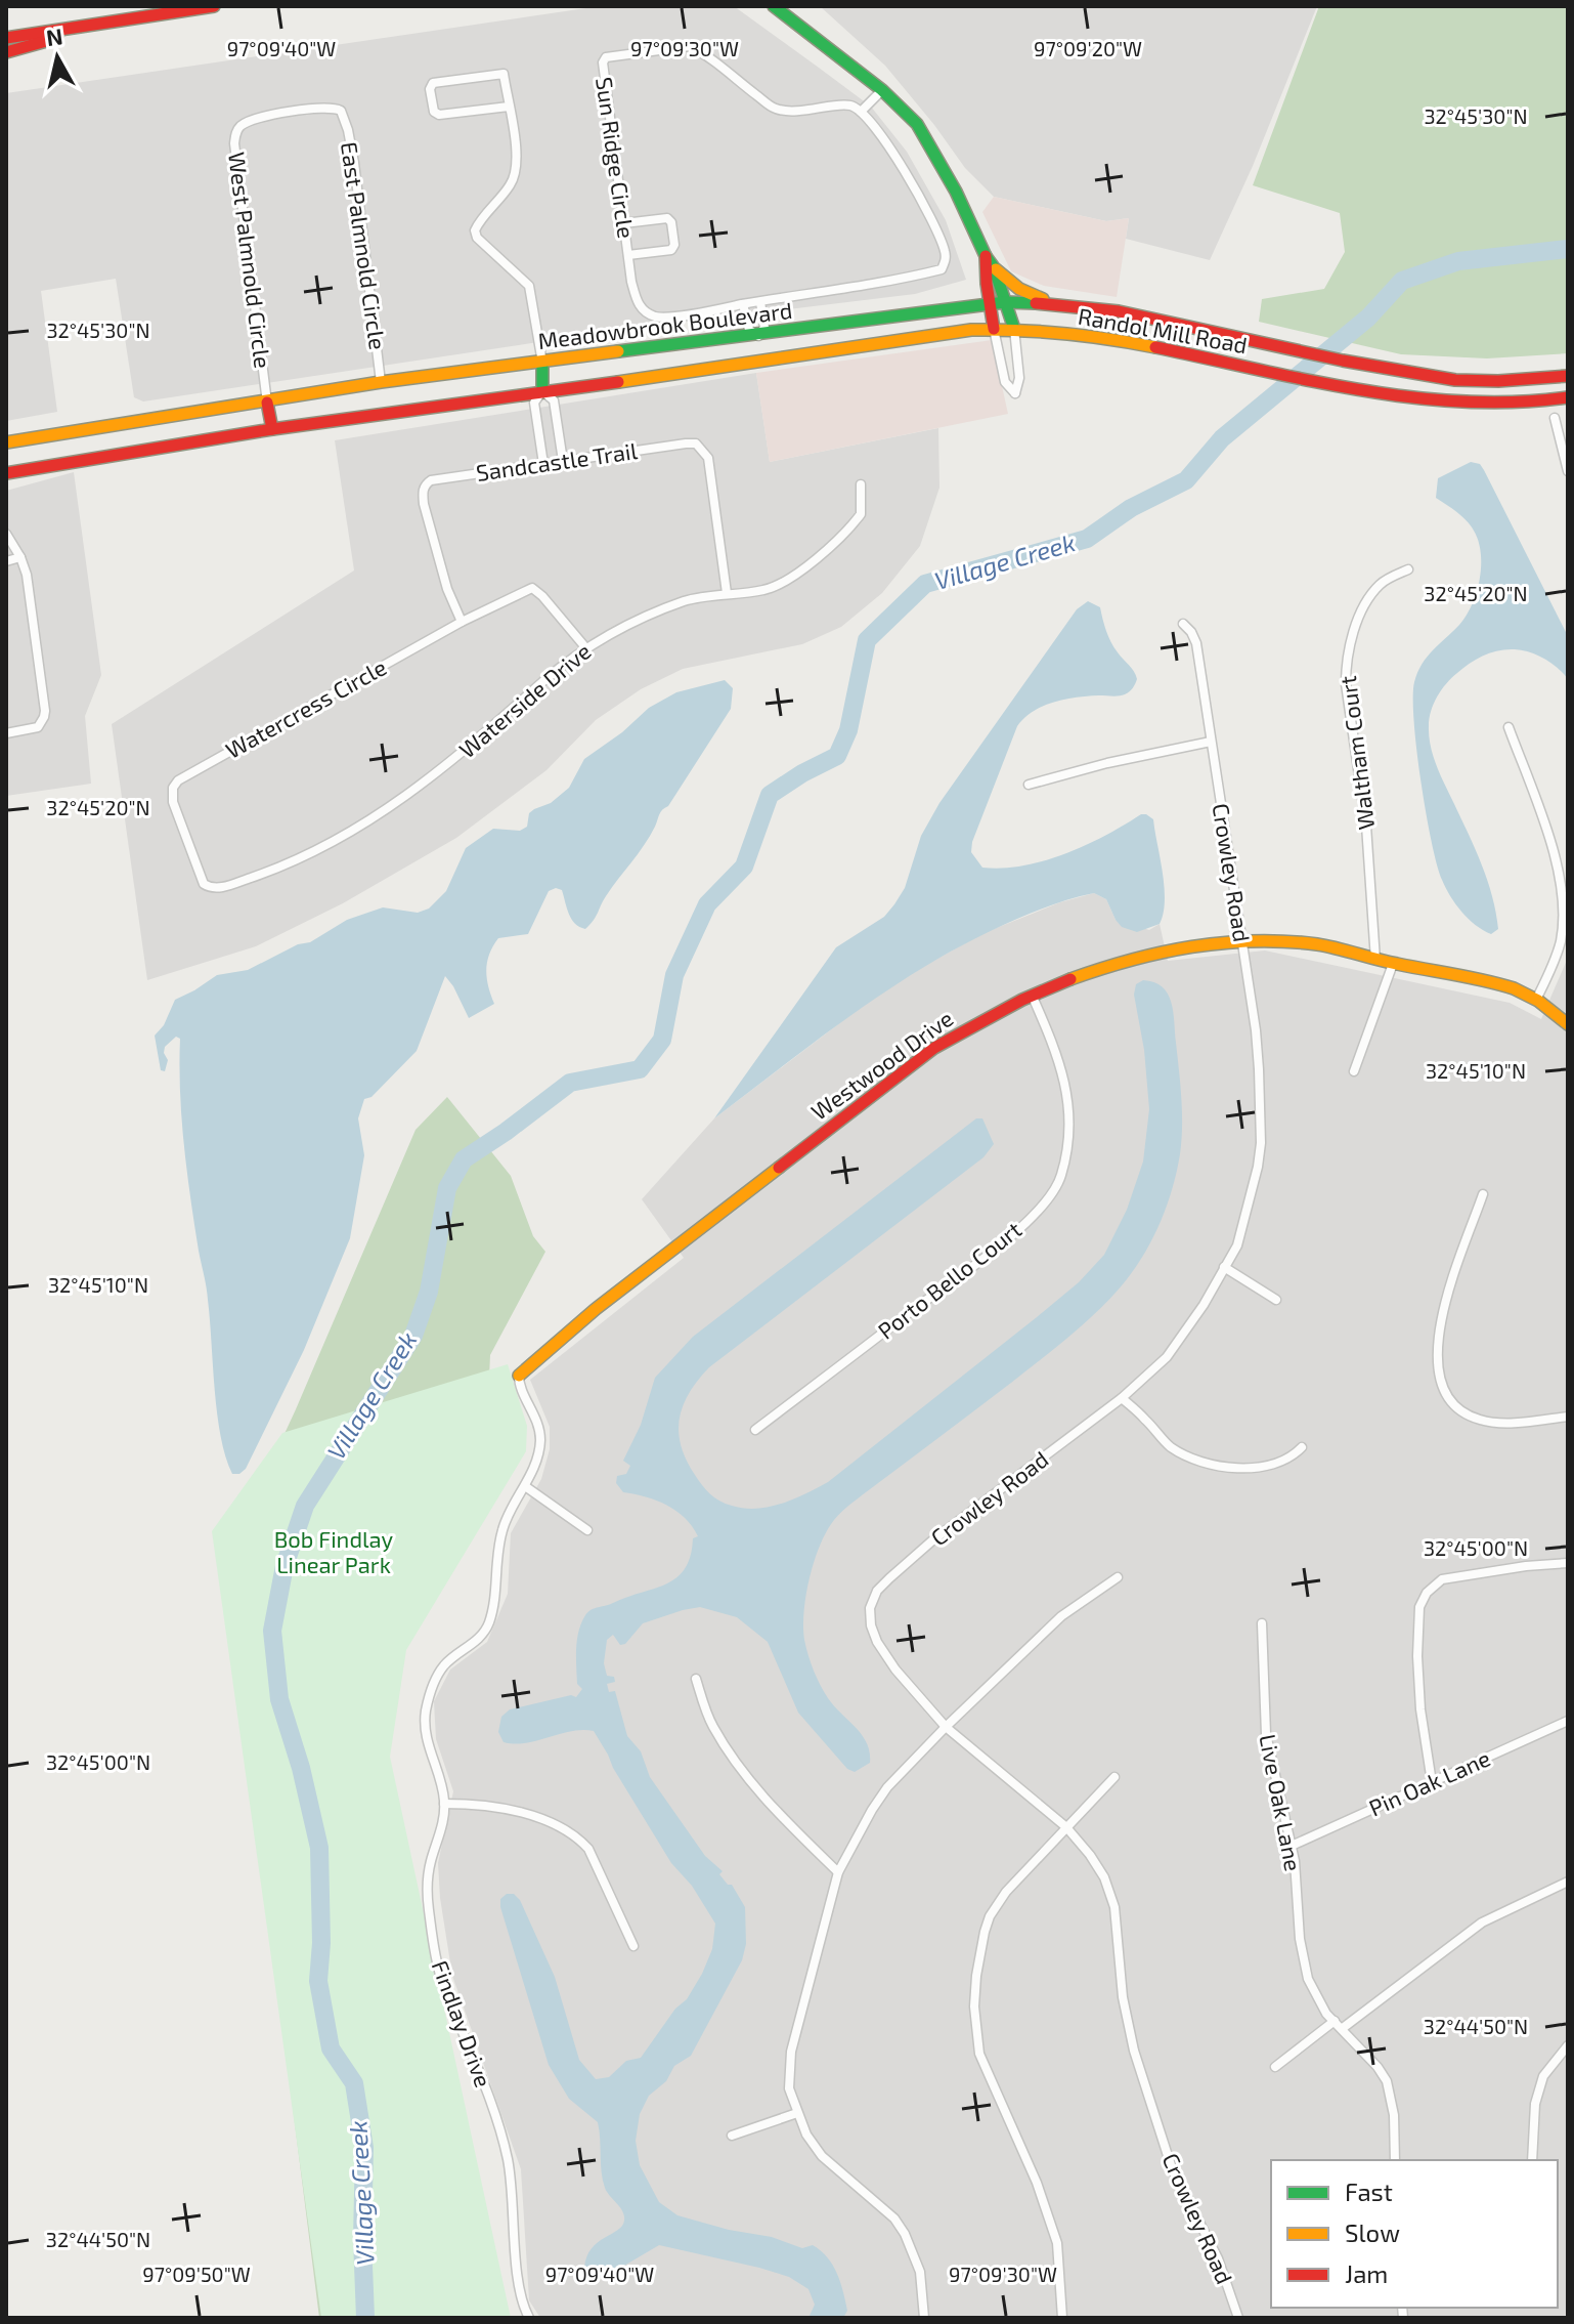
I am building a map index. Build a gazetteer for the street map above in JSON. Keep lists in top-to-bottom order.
{
  "streets": {
    "main road": ["Meadowbrook Boulevard", "Randol Mill Road", "Westwood Drive"],
    "street": [
      "Sun Ridge Circle",
      "East Palmnold Circle",
      "West Palmnold Circle",
      "Sandcastle Trail",
      "Waterside Drive",
      "Watercress Circle",
      "Waltham Court",
      "Crowley Road",
      "Porto Bello Court",
      "Pin Oak Lane",
      "Live Oak Lane",
      "Findlay Drive"
    ]
  },
  "crossings": [
    ["East Palmnold Circle", "West Palmnold Circle"],
    ["East Palmnold Circle", "Meadowbrook Boulevard"],
    ["West Palmnold Circle", "Meadowbrook Boulevard"],
    ["Meadowbrook Boulevard", "Randol Mill Road"],
    ["Sandcastle Trail", "Waterside Drive"],
    ["Sandcastle Trail", "Watercress Circle"],
    ["Waterside Drive", "Watercress Circle"],
    ["Waltham Court", "Westwood Drive"],
    ["Crowley Road", "Westwood Drive"],
    ["Westwood Drive", "Porto Bello Court"],
    ["Westwood Drive", "Findlay Drive"],
    ["Pin Oak Lane", "Live Oak Lane"]
  ],
  "water": ["Village Creek"],
  "parks": ["Bob Findlay Linear Park"],
  "legend": ["Fast", "Slow", "Jam"],
  "north": "top",
  "coordinates": [
    "97°09'40\"W",
    "97°09'30\"W",
    "97°09'20\"W",
    "32°45'30\"N",
    "32°45'20\"N",
    "32°45'10\"N",
    "32°45'00\"N",
    "32°44'50\"N",
    "97°09'50\"W"
  ]
}
